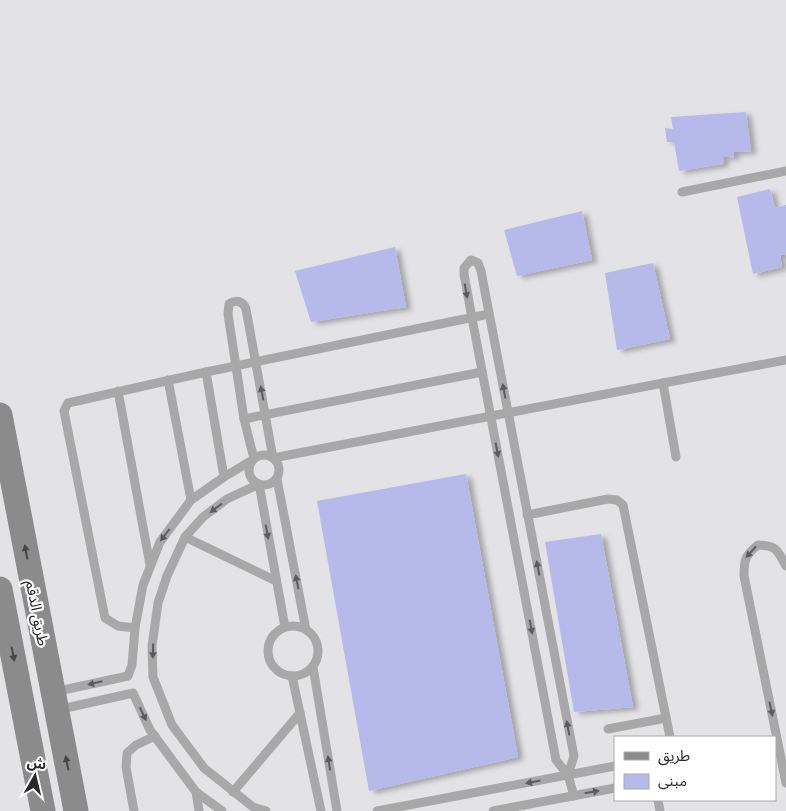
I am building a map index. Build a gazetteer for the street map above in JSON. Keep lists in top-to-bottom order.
{
  "streets": {
    "street": ["طريق الدقم"]
  },
  "legend": ["طريق", "مبنى"],
  "north": "top"
}
